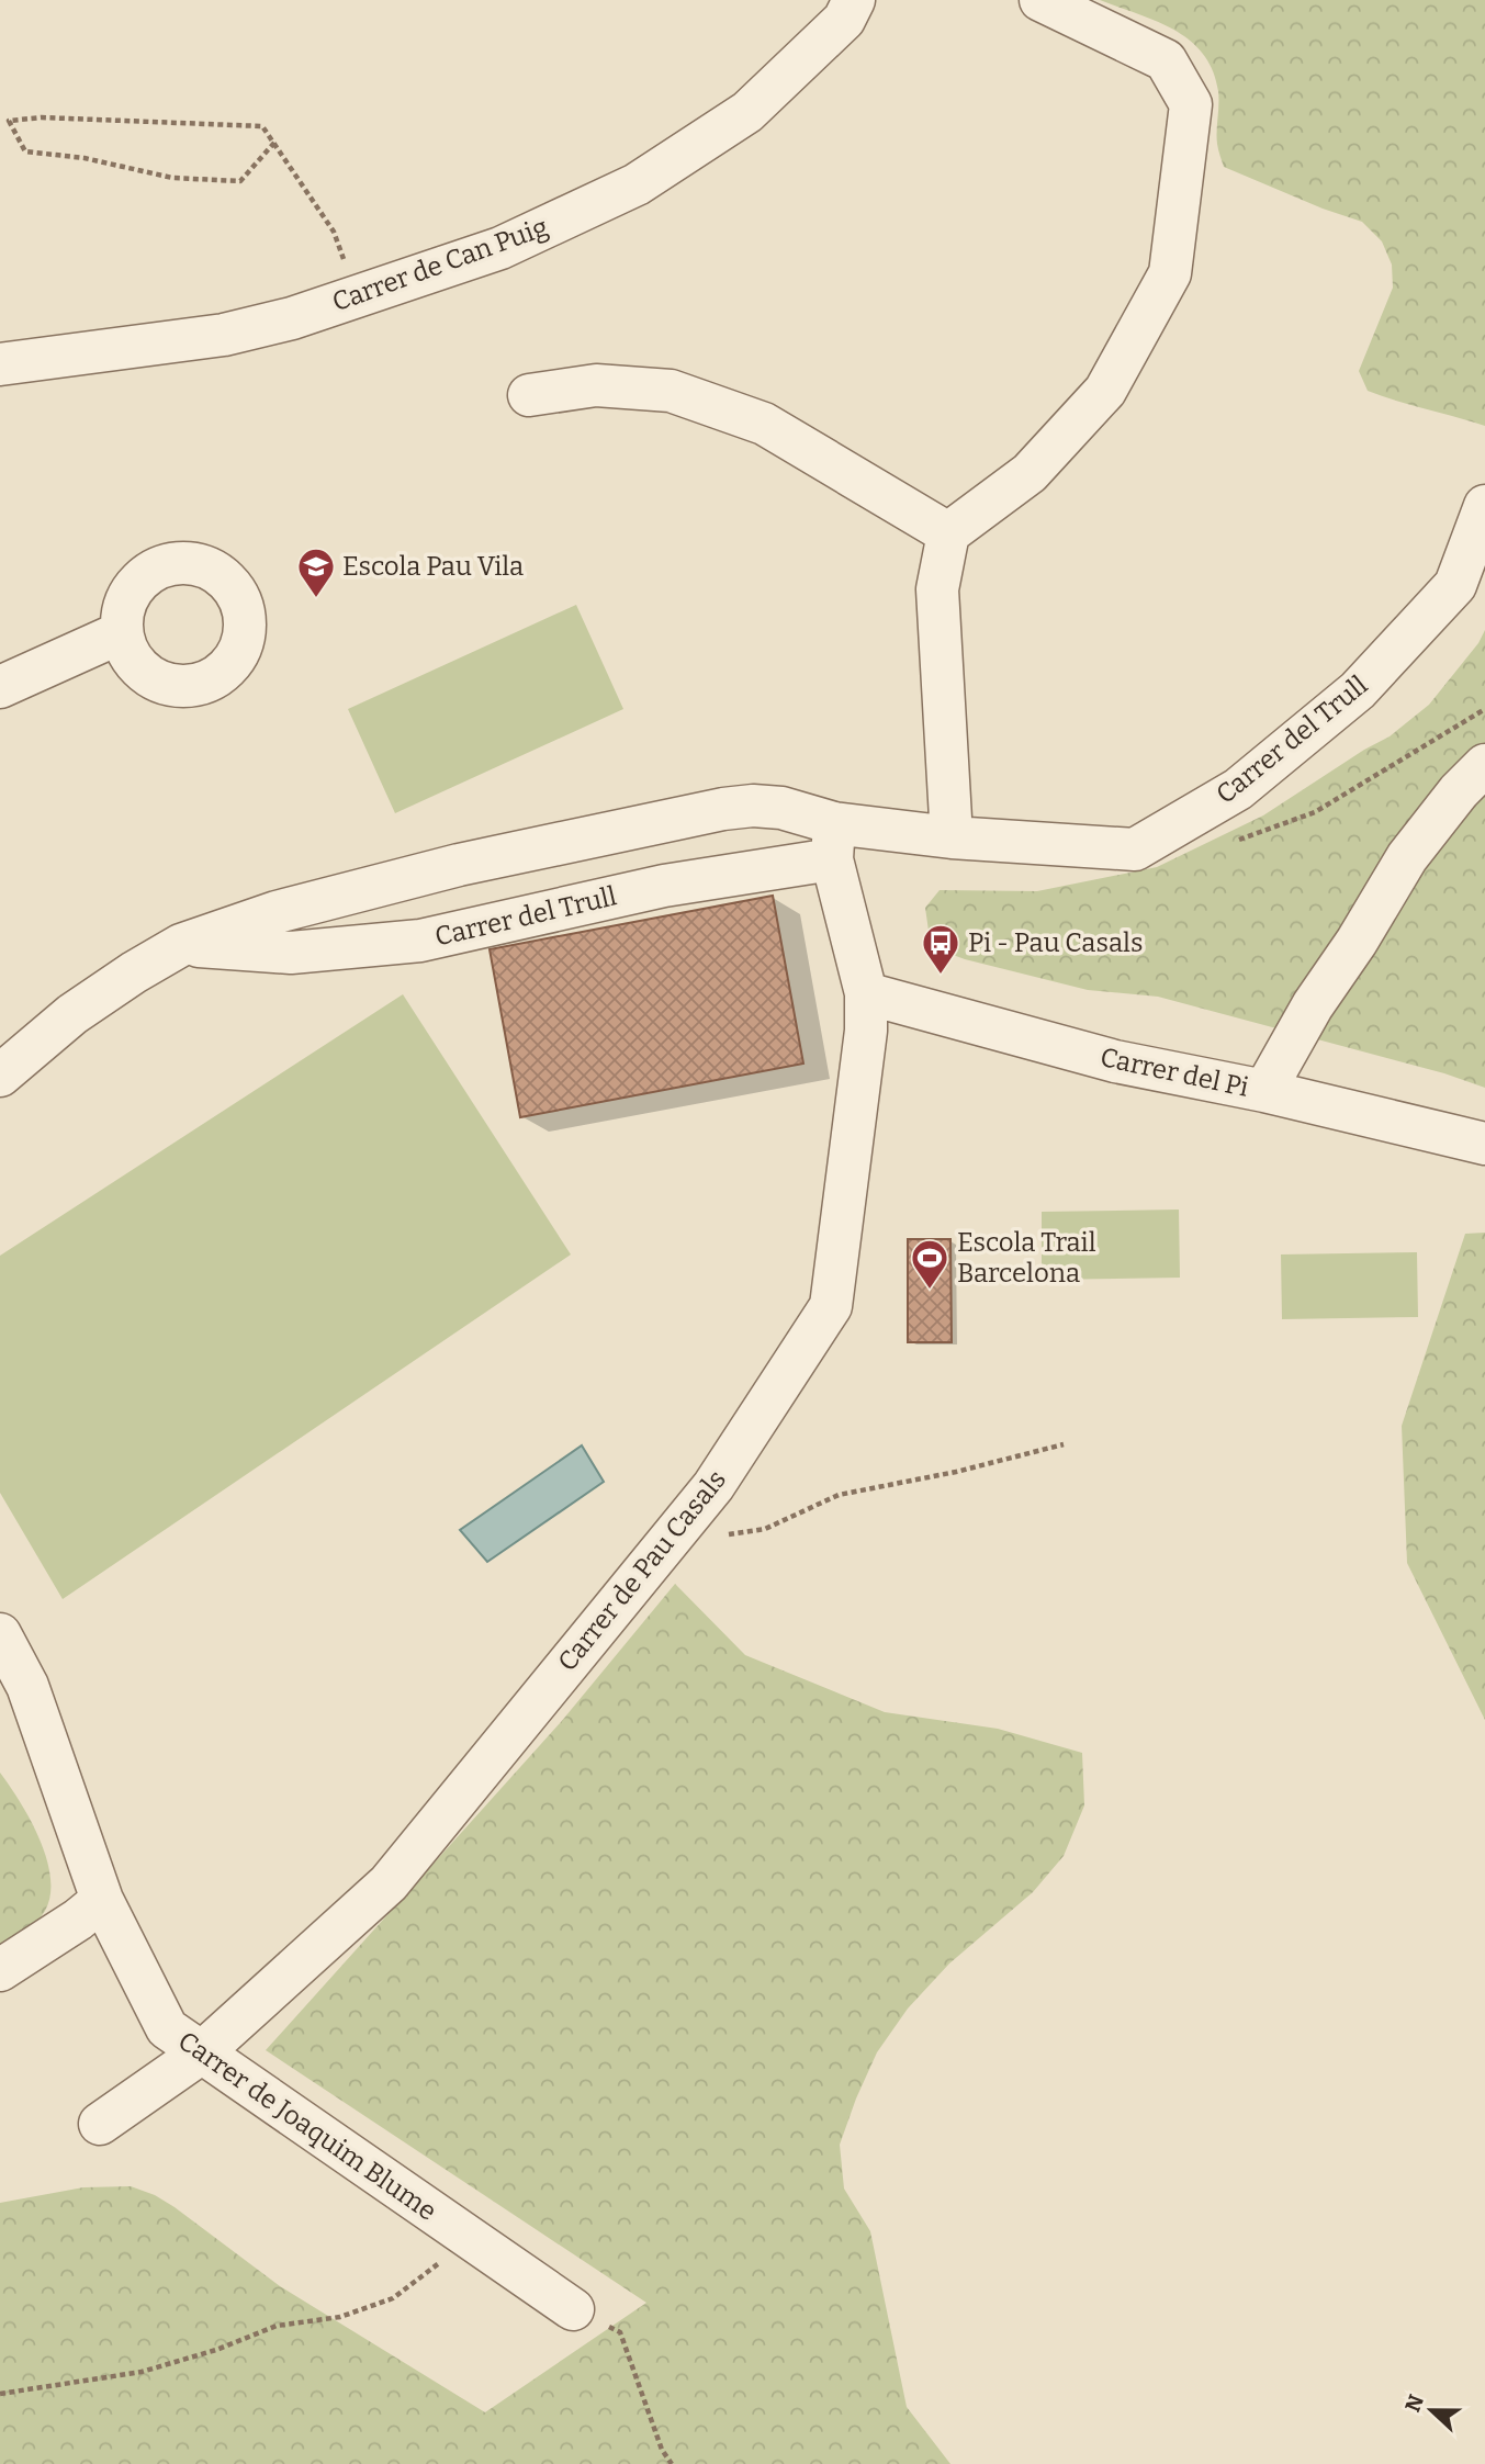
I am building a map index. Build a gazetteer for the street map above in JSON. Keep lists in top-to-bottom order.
{
  "streets": {
    "street": [
      "Carrer de Can Puig",
      "Carrer del Trull",
      "Carrer del Pi",
      "Carrer de Pau Casals",
      "Carrer de Joaquim Blume"
    ]
  },
  "crossings": [
    ["Carrer del Trull", "Carrer de Pau Casals"],
    ["Carrer del Pi", "Carrer de Pau Casals"],
    ["Carrer de Pau Casals", "Carrer de Joaquim Blume"]
  ],
  "places": {
    "school or university": ["Escola Pau Vila"],
    "bus stop": ["Pi - Pau Casals"],
    "sports": ["Escola Trail Barcelona"]
  },
  "north": "left"
}
